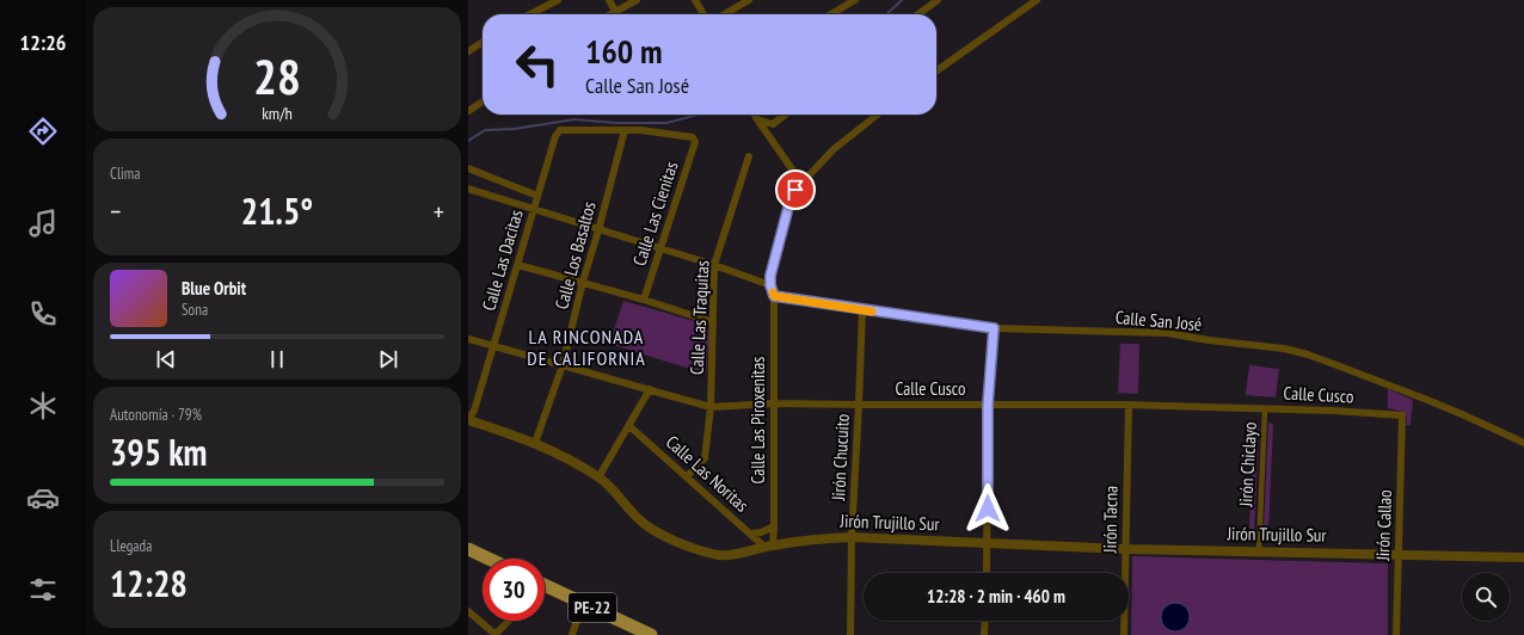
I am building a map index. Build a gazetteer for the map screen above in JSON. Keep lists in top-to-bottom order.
{
  "streets": {
    "highway": ["PE-22"],
    "street": [
      "Calle Las Cienitas",
      "Calle Los Basaltos",
      "Calle Las Dacitas",
      "Calle Las Traquitas",
      "Calle San José",
      "Calle Cusco",
      "Calle Las Piroxenitas",
      "Jirón Chucuito",
      "Jirón Chiclayo",
      "Calle Las Noritas",
      "Jirón Tacna",
      "Jirón Trujillo Sur",
      "Jirón Callao"
    ]
  },
  "crossings": [
    ["Calle Las Cienitas", "Calle Los Basaltos"],
    ["Calle Las Cienitas", "Calle Las Dacitas"],
    ["Calle Los Basaltos", "Calle Las Dacitas"],
    ["Calle Los Basaltos", "Calle Cusco"],
    ["Calle Los Basaltos", "Jirón Trujillo Sur"],
    ["Calle Las Dacitas", "Calle Cusco"],
    ["Calle Las Dacitas", "Jirón Trujillo Sur"],
    ["Calle Las Traquitas", "Calle Cusco"],
    ["Calle Las Traquitas", "Calle Las Noritas"],
    ["Calle San José", "Calle Las Piroxenitas"],
    ["Calle San José", "Jirón Chucuito"],
    ["Calle Cusco", "Calle Las Piroxenitas"],
    ["Calle Cusco", "Jirón Chucuito"],
    ["Calle Cusco", "Jirón Chiclayo"],
    ["Calle Cusco", "Jirón Tacna"],
    ["Calle Cusco", "Jirón Callao"],
    ["Calle Las Piroxenitas", "Calle Las Noritas"],
    ["Calle Las Piroxenitas", "Jirón Trujillo Sur"],
    ["Jirón Chucuito", "Jirón Trujillo Sur"],
    ["Jirón Chiclayo", "Jirón Trujillo Sur"],
    ["Calle Las Noritas", "Jirón Trujillo Sur"],
    ["Jirón Tacna", "Jirón Trujillo Sur"],
    ["Jirón Trujillo Sur", "Jirón Callao"]
  ],
  "districts": ["LA RINCONADA DE CALIFORNIA"],
  "page": {
    "tabs": "12:26",
    "turn": ["160 m", "Calle San José"],
    "tile": [
      "Clima",
      ["Autonomía · 79%", "395 km"],
      ["Llegada", "12:28"]
    ],
    "heat": ["−", "21.5°", "+"],
    "song": ["Blue Orbit", "Sona"],
    "limit": "30",
    "trip": "12:28 · 2 min · 460 m",
    "gauge": ["28", "km/h"]
  }
}
